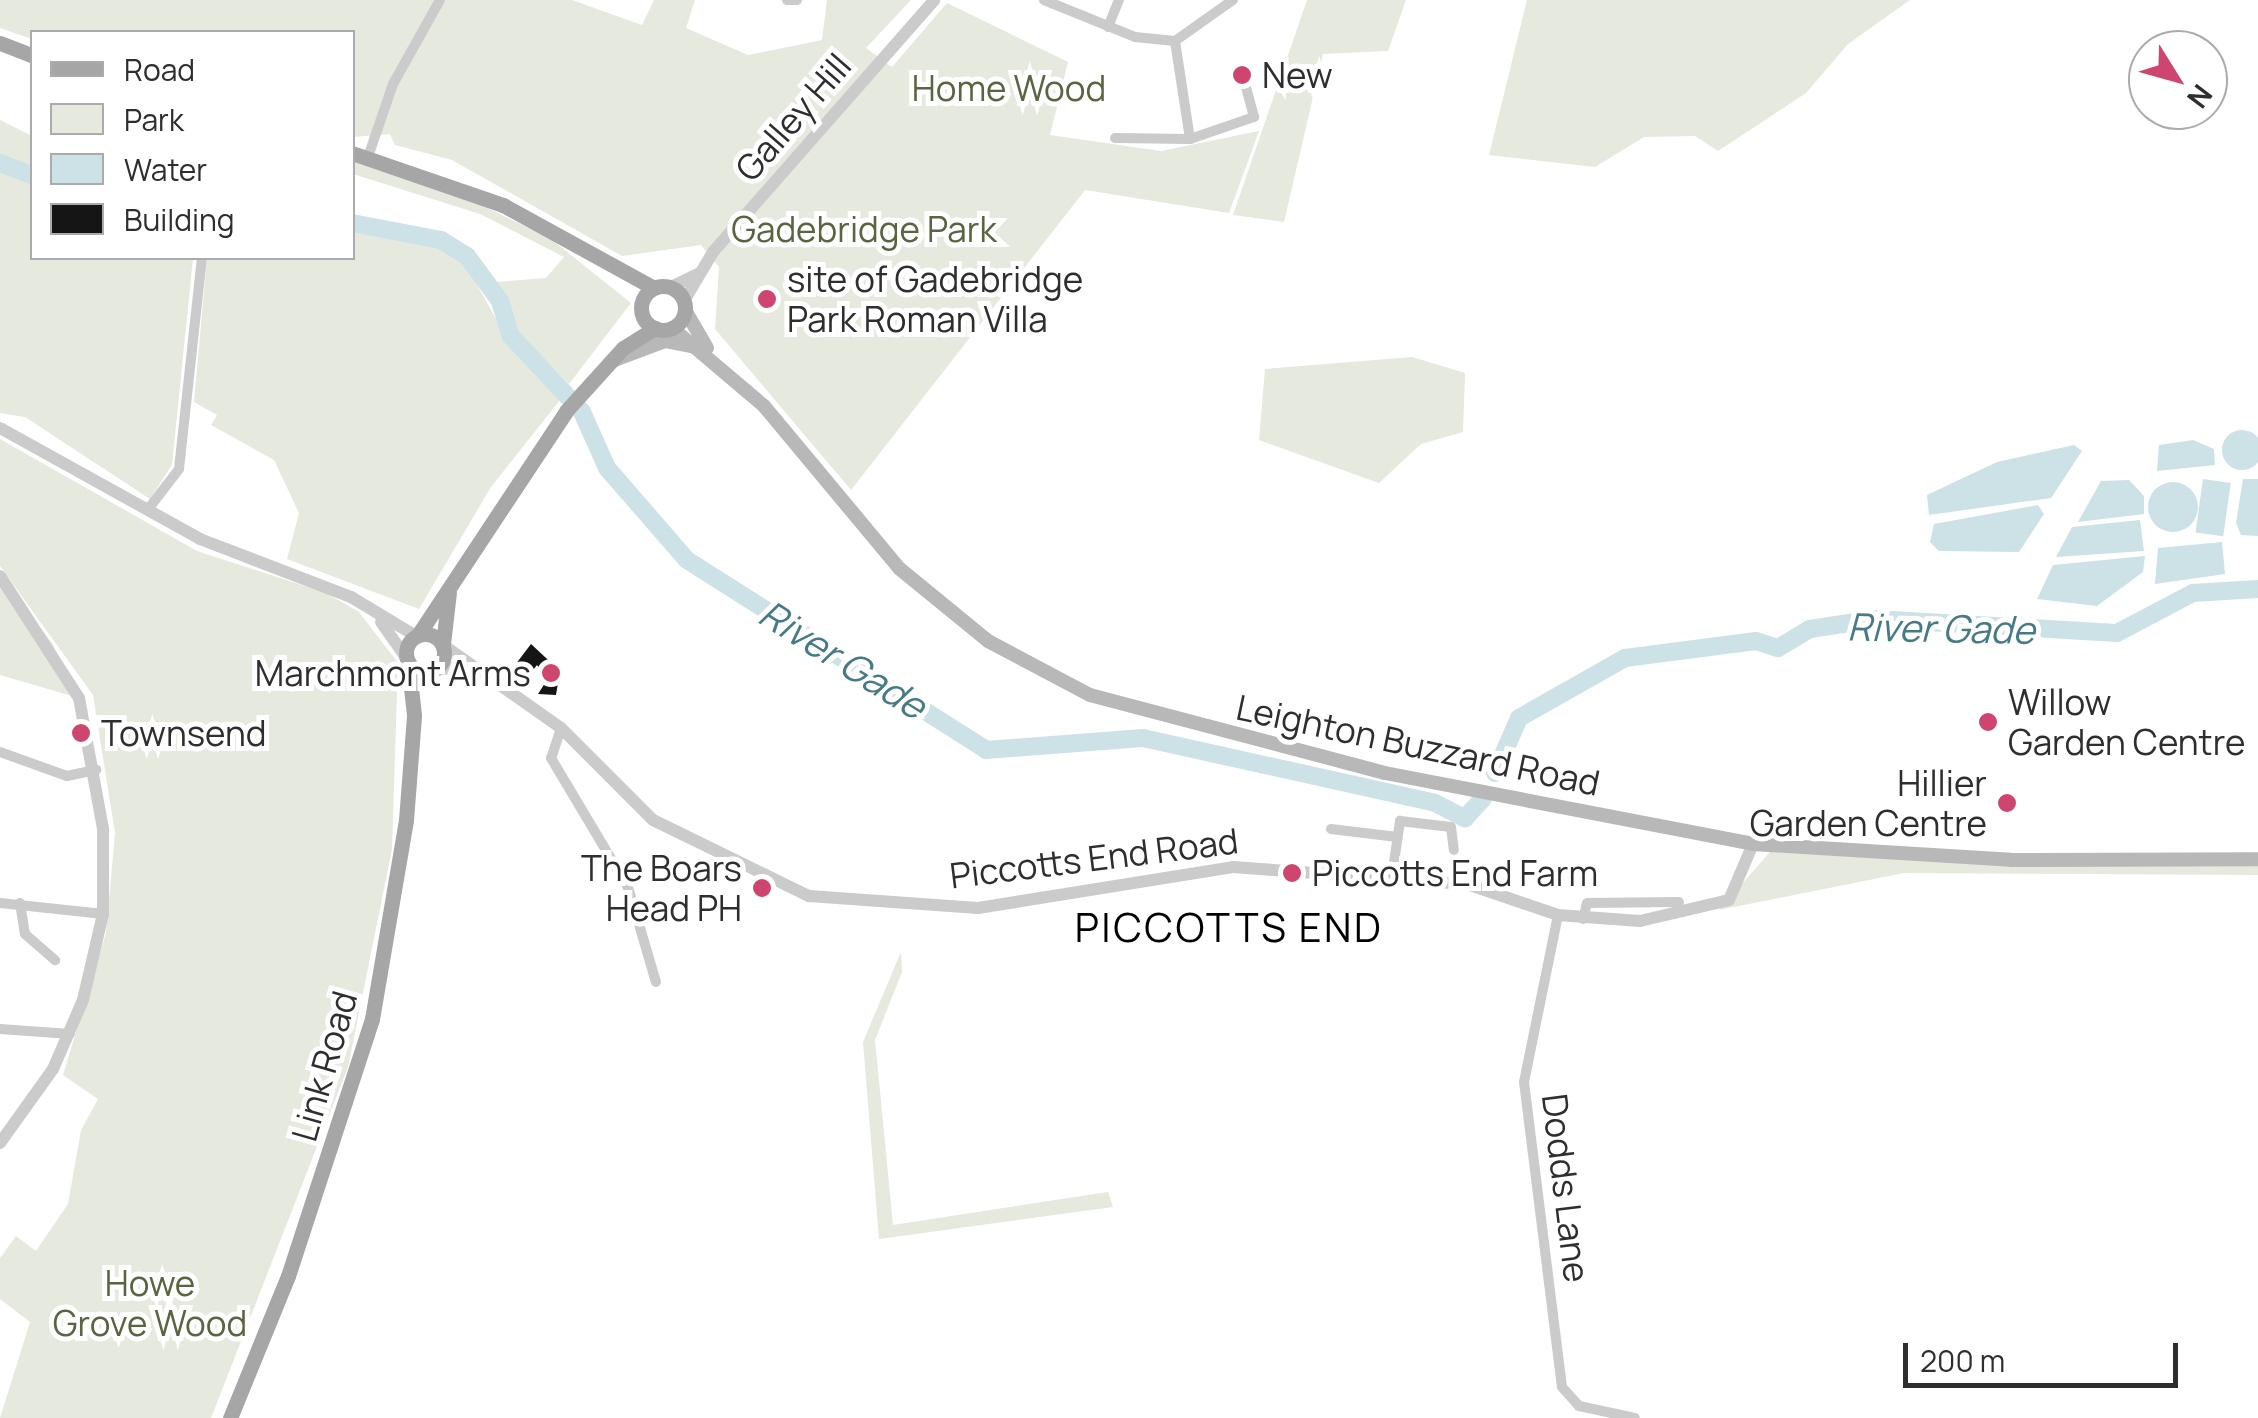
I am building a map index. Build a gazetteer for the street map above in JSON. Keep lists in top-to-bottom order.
{
  "streets": {
    "main road": ["Leighton Buzzard Road", "Link Road"],
    "street": ["Galley Hill", "Piccotts End Road", "Dodds Lane"]
  },
  "crossings": [
    ["Galley Hill", "Leighton Buzzard Road"],
    ["Galley Hill", "Link Road"],
    ["Leighton Buzzard Road", "Piccotts End Road"],
    ["Leighton Buzzard Road", "Link Road"],
    ["Piccotts End Road", "Link Road"],
    ["Piccotts End Road", "Dodds Lane"]
  ],
  "districts": ["PICCOTTS END"],
  "water": ["River Gade"],
  "parks": ["Home Wood", "Gadebridge Park", "Howe Grove Wood"],
  "places": [
    "New",
    "site of Gadebridge Park Roman Villa",
    "Marchmont Arms",
    "Willow Garden Centre",
    "Townsend",
    "Hillier Garden Centre",
    "Piccotts End Farm",
    "The Boars Head PH"
  ],
  "legend": [
    "Road",
    "Park",
    "Water",
    "Building"
  ],
  "scale_bar": "200 m",
  "north": "bottom right"
}
